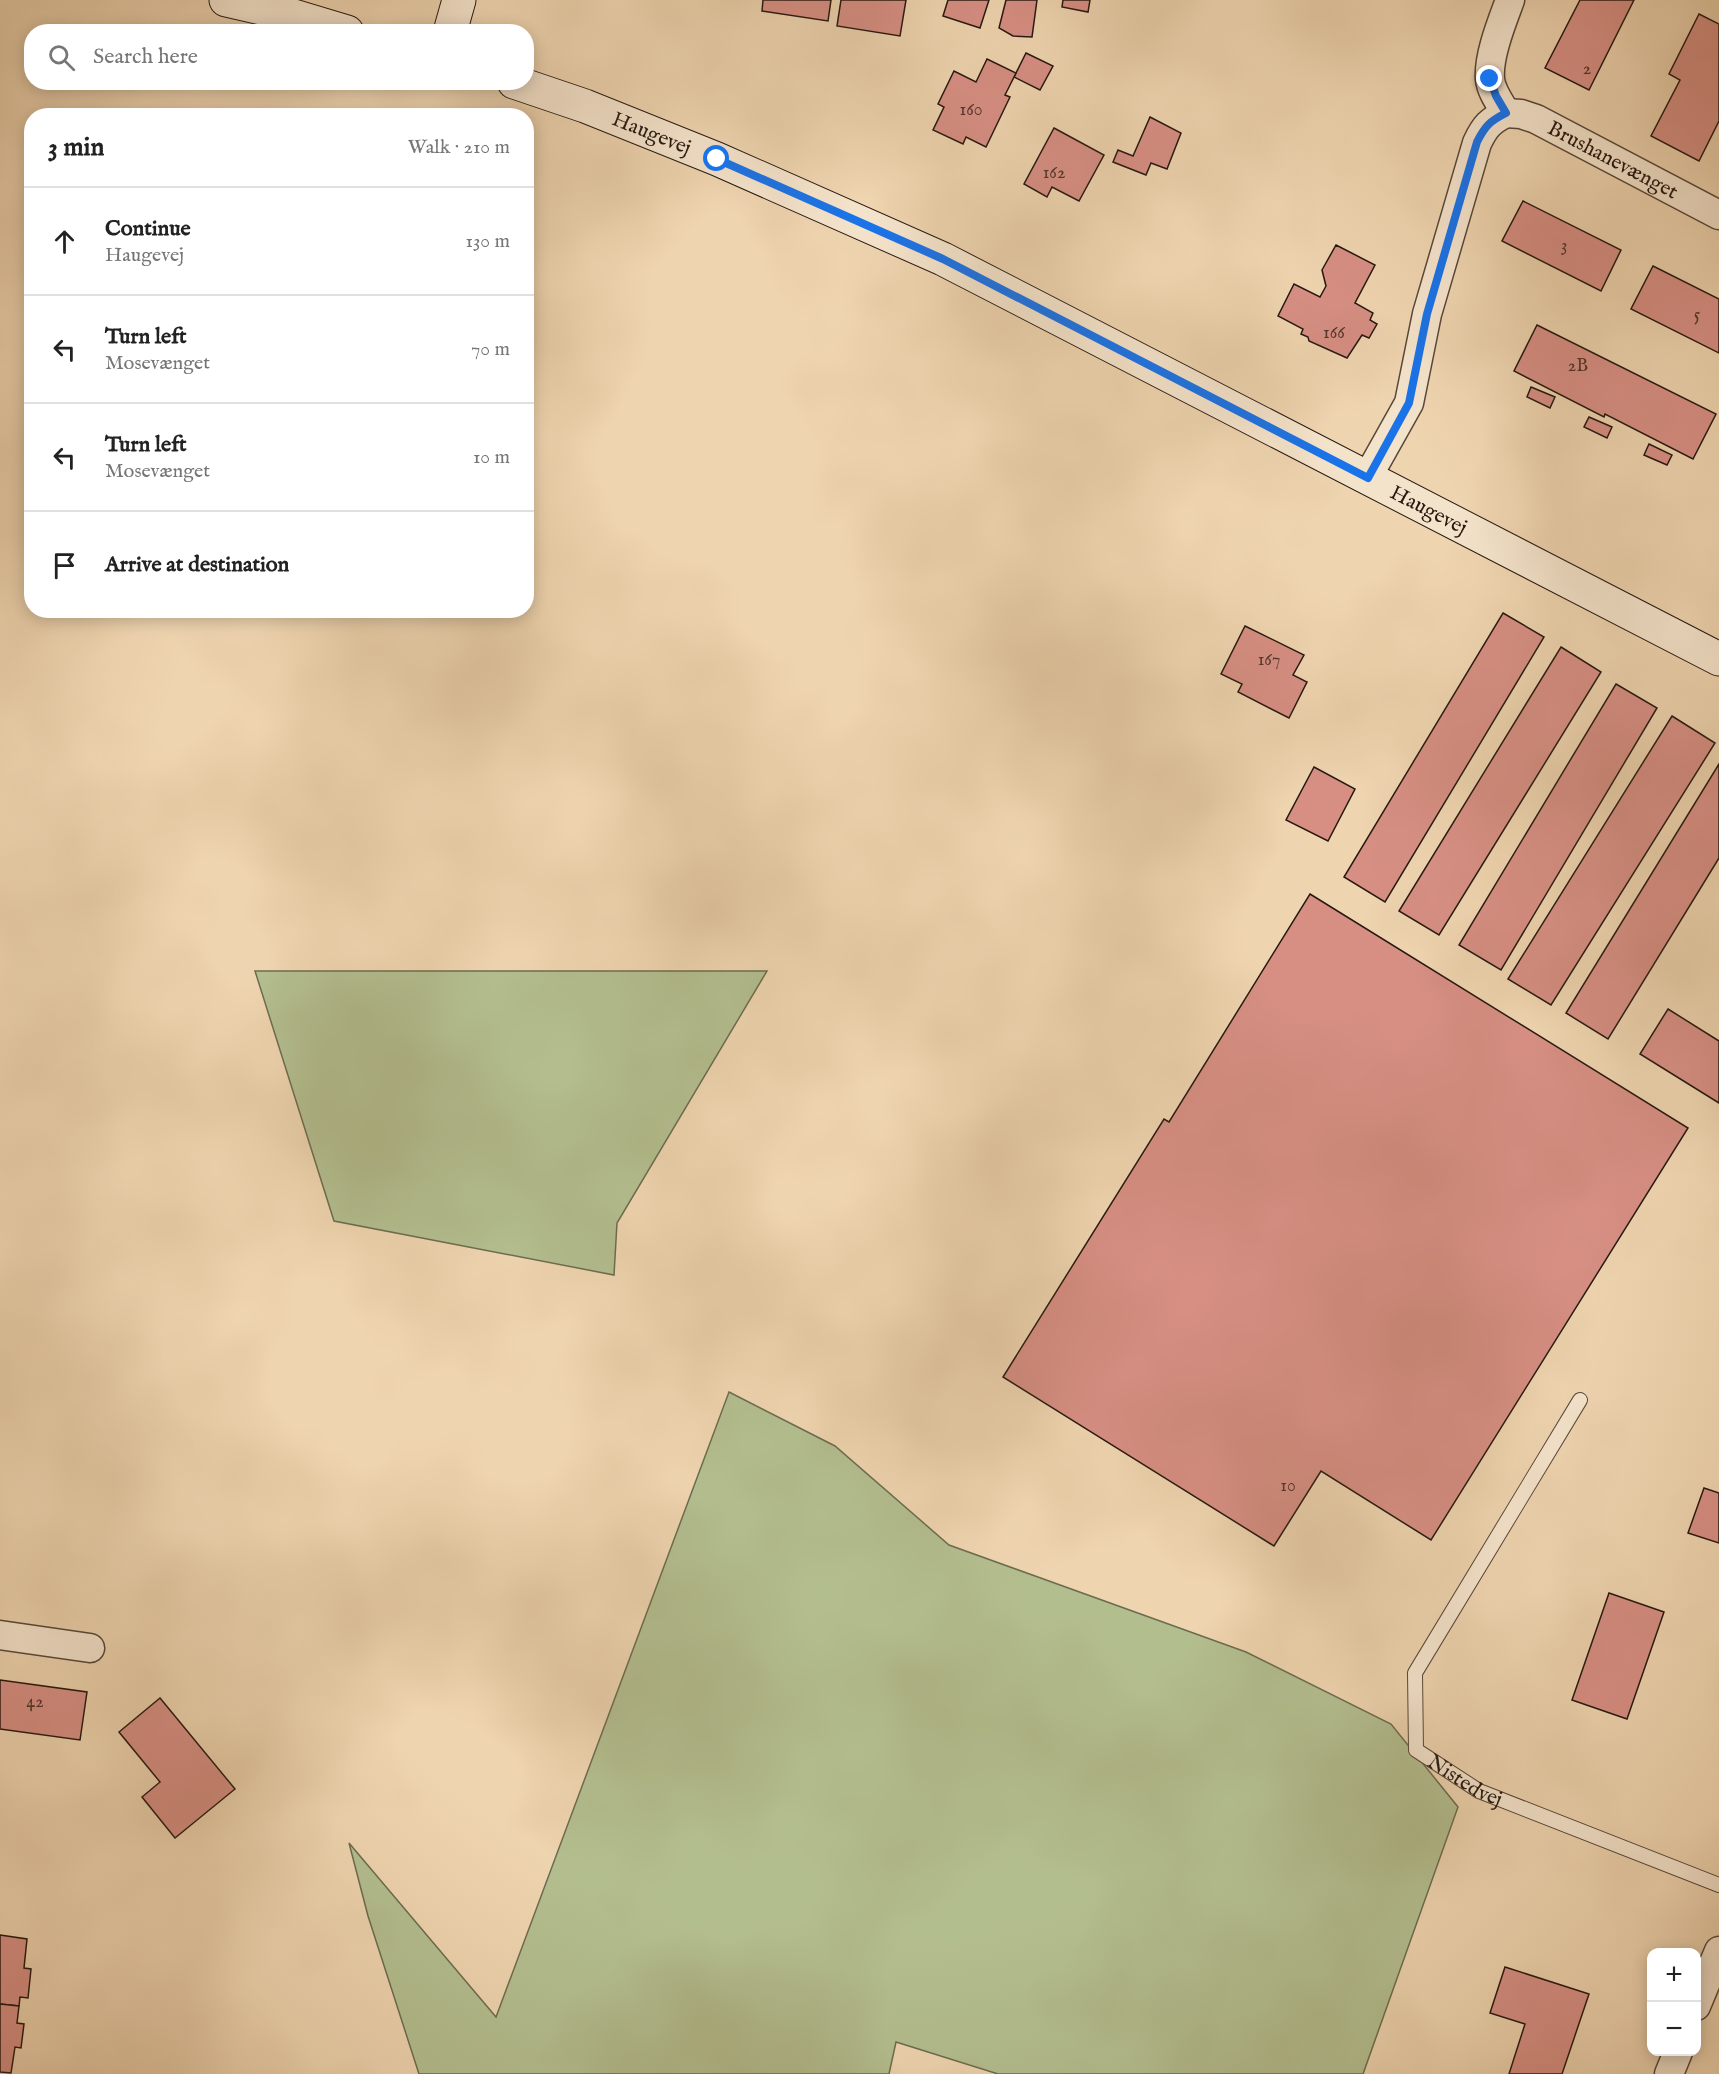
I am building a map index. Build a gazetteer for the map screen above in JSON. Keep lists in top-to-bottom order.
{
  "streets": {
    "street": ["Haugevej", "Brushanevænget"],
    "lane": ["Nistedvej"]
  },
  "house_numbers": [
    "2",
    "160",
    "162",
    "3",
    "5",
    "166",
    "2B",
    "167",
    "10",
    "42"
  ],
  "page": {
    "search": "Search here",
    "heading": ["3 min", "Walk · 210 m"],
    "list": [
      ["Continue", "Haugevej", "130 m"],
      ["Turn left", "Mosevænget", "70 m"],
      ["Turn left", "Mosevænget", "10 m"],
      "Arrive at destination"
    ],
    "map_buttons": ["+", "−"]
  }
}
